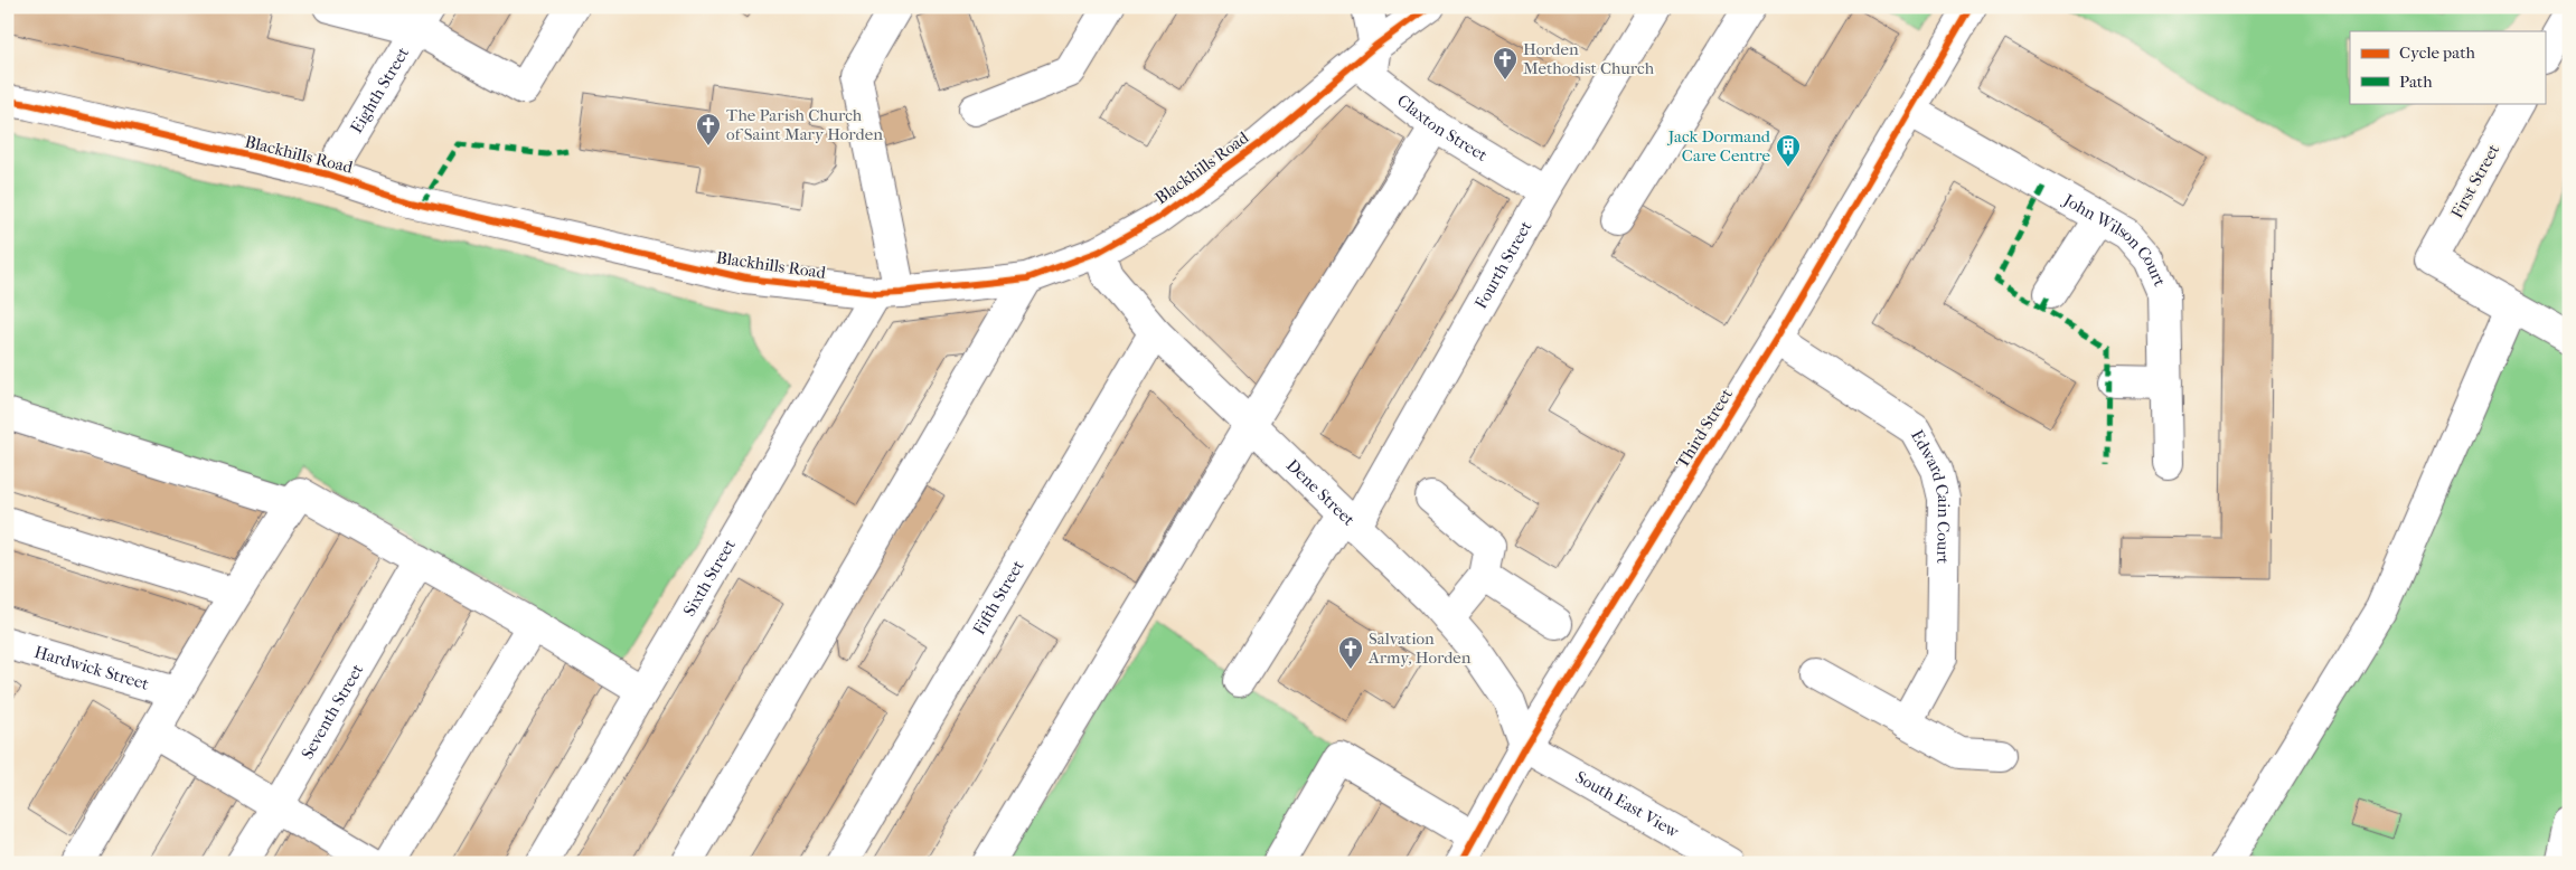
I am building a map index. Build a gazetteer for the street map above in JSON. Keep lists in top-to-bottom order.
{
  "streets": {
    "street": [
      "Eighth Street",
      "Claxton Street",
      "Blackhills Road",
      "First Street",
      "John Wilson Court",
      "Fourth Street",
      "Third Street",
      "Dene Street",
      "Edward Cain Court",
      "Sixth Street",
      "Fifth Street",
      "Hardwick Street",
      "Seventh Street",
      "South East View"
    ]
  },
  "crossings": [
    ["Eighth Street", "Blackhills Road"],
    ["Claxton Street", "Blackhills Road"],
    ["Claxton Street", "Fourth Street"],
    ["Blackhills Road", "Dene Street"],
    ["Blackhills Road", "Sixth Street"],
    ["John Wilson Court", "Third Street"],
    ["Fourth Street", "Dene Street"],
    ["Third Street", "Dene Street"],
    ["Third Street", "Edward Cain Court"],
    ["Third Street", "South East View"],
    ["Dene Street", "Fifth Street"],
    ["Dene Street", "South East View"]
  ],
  "places": {
    "church": ["Horden Methodist Church", "The Parish Church of Saint Mary Horden", "Salvation Army, Horden"],
    "building": ["Jack Dormand Care Centre"]
  },
  "legend": ["Cycle path", "Path"]
}
